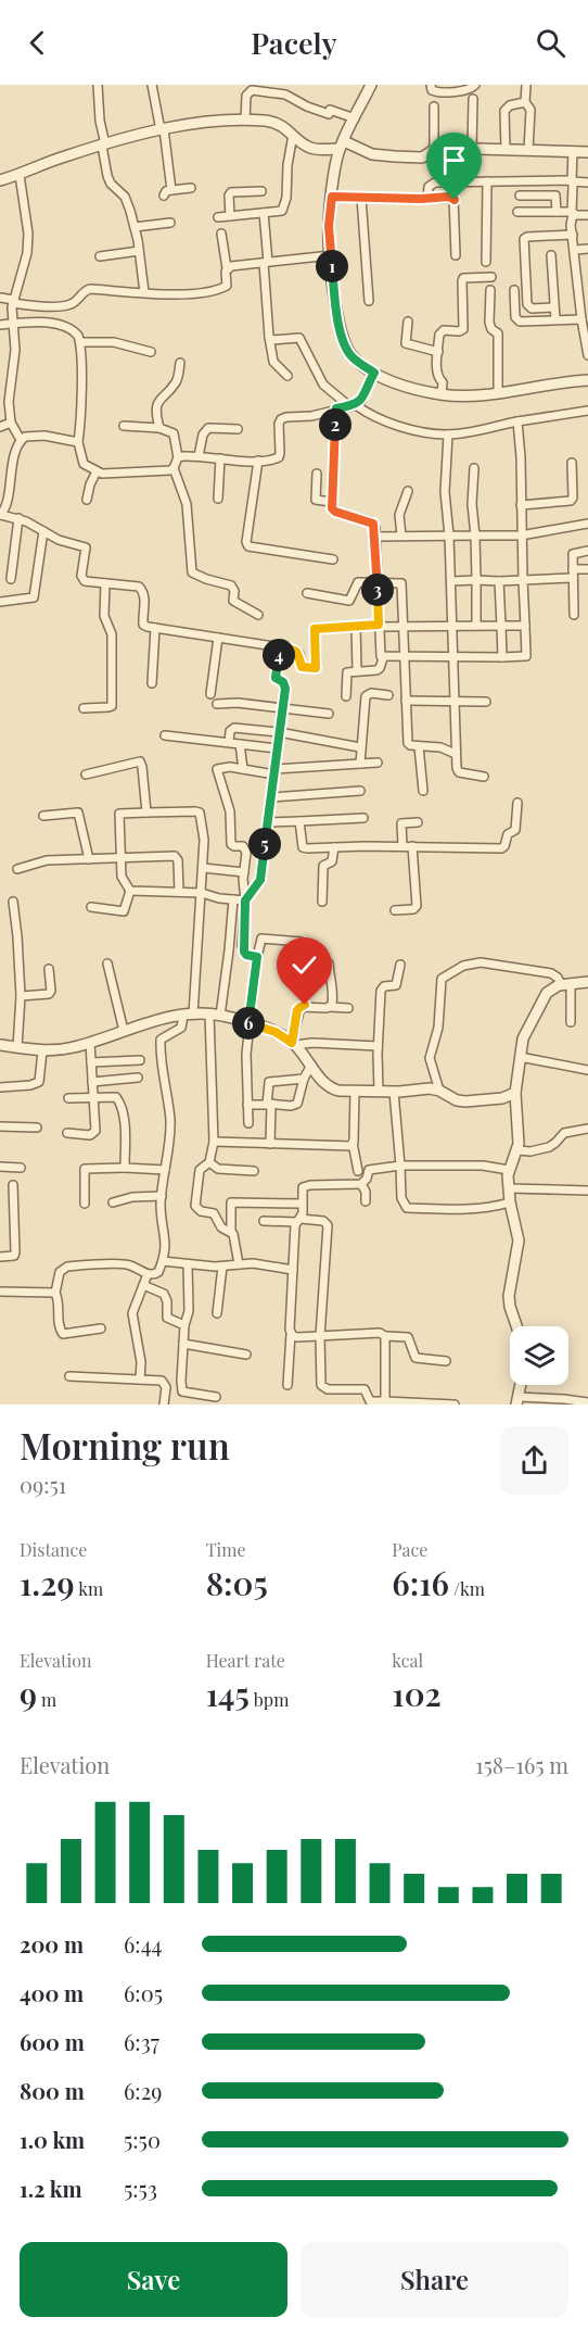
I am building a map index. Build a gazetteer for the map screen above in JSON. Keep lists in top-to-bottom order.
{
  "page": {
    "header": "Pacely",
    "pins": [
      "1",
      "2",
      "3",
      "4",
      "5",
      "6"
    ],
    "heading": ["Morning run", "09:51"],
    "stats": [
      ["Distance", "1.29 km"],
      ["Time", "8:05"],
      ["Pace", "6:16 /km"],
      ["Elevation", "9 m"],
      ["Heart rate", "145 bpm"],
      ["kcal", "102"]
    ],
    "chart": ["Elevation", "158–165 m"],
    "list": [
      {
        "name": "200 m",
        "note": "6:44"
      },
      {
        "name": "400 m",
        "note": "6:05"
      },
      {
        "name": "600 m",
        "note": "6:37"
      },
      {
        "name": "800 m",
        "note": "6:29"
      },
      {
        "name": "1.0 km",
        "note": "5:50"
      },
      {
        "name": "1.2 km",
        "note": "5:53"
      }
    ],
    "buttons": ["Save", "Share"]
  }
}
